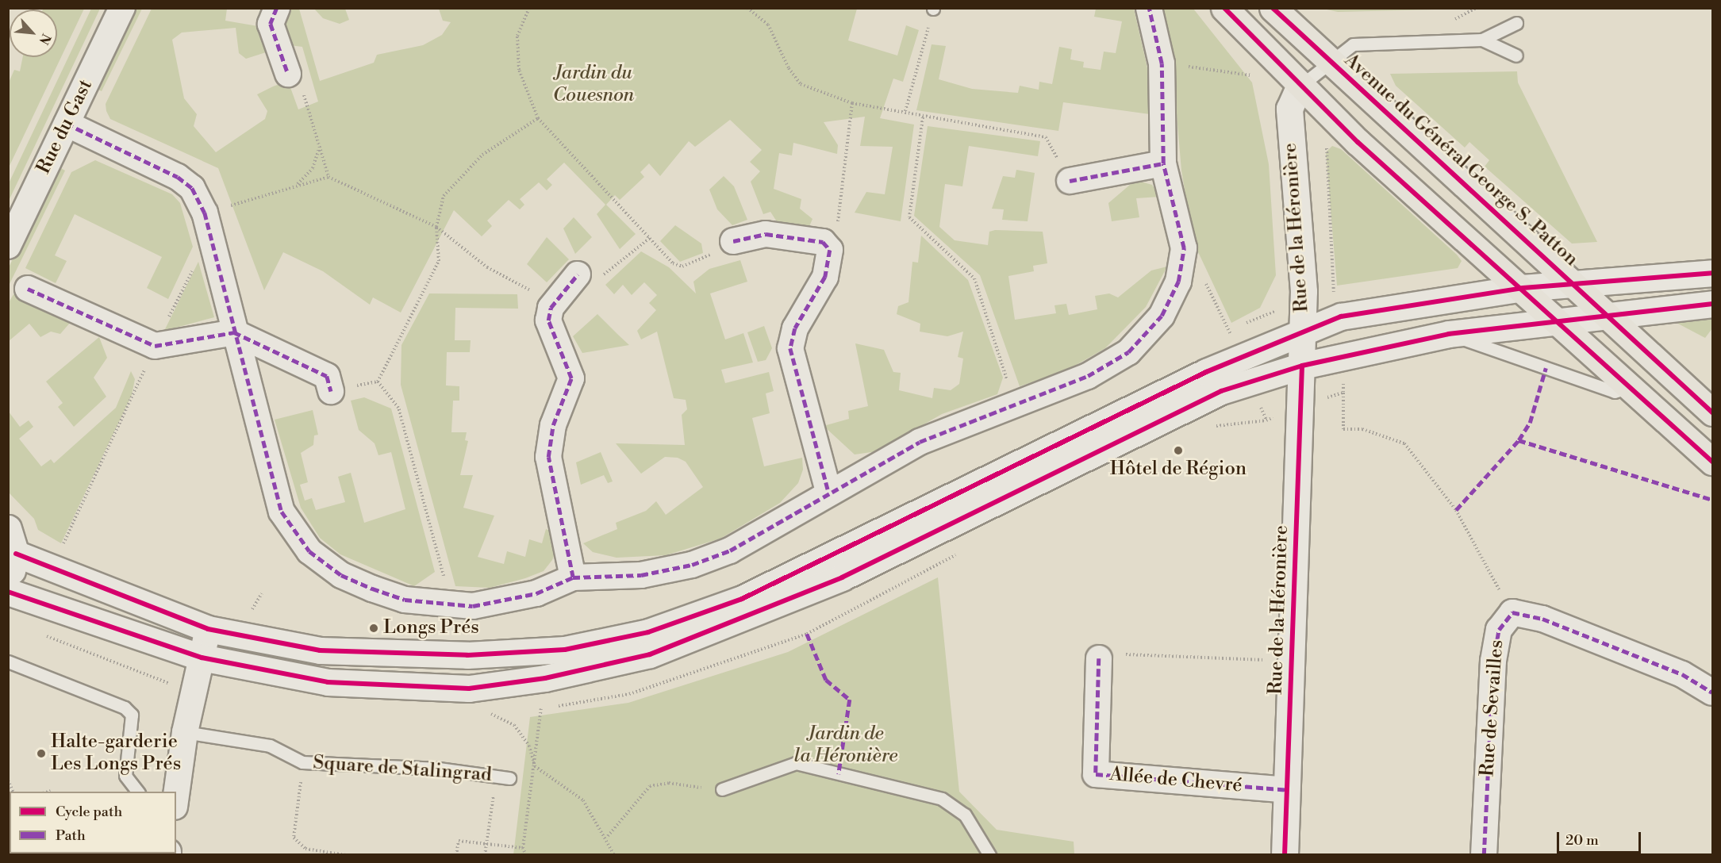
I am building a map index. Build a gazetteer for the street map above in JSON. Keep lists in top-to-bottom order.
{
  "streets": {
    "main road": ["Avenue du Général George S. Patton"],
    "street": [
      "Rue du Gast",
      "Rue de la Héronière",
      "Rue de Sevailles",
      "Allée de Chevré"
    ],
    "lane": ["Square de Stalingrad"]
  },
  "crossings": [
    ["Rue de la Héronière", "Allée de Chevré"]
  ],
  "parks": ["Jardin du Couesnon", "Jardin de la Héronière"],
  "places": ["Hôtel de Région", "Longs Prés", "Halte-garderie Les Longs Prés"],
  "legend": ["Cycle path", "Path"],
  "scale_bar": "20 m",
  "north": "bottom right"
}
